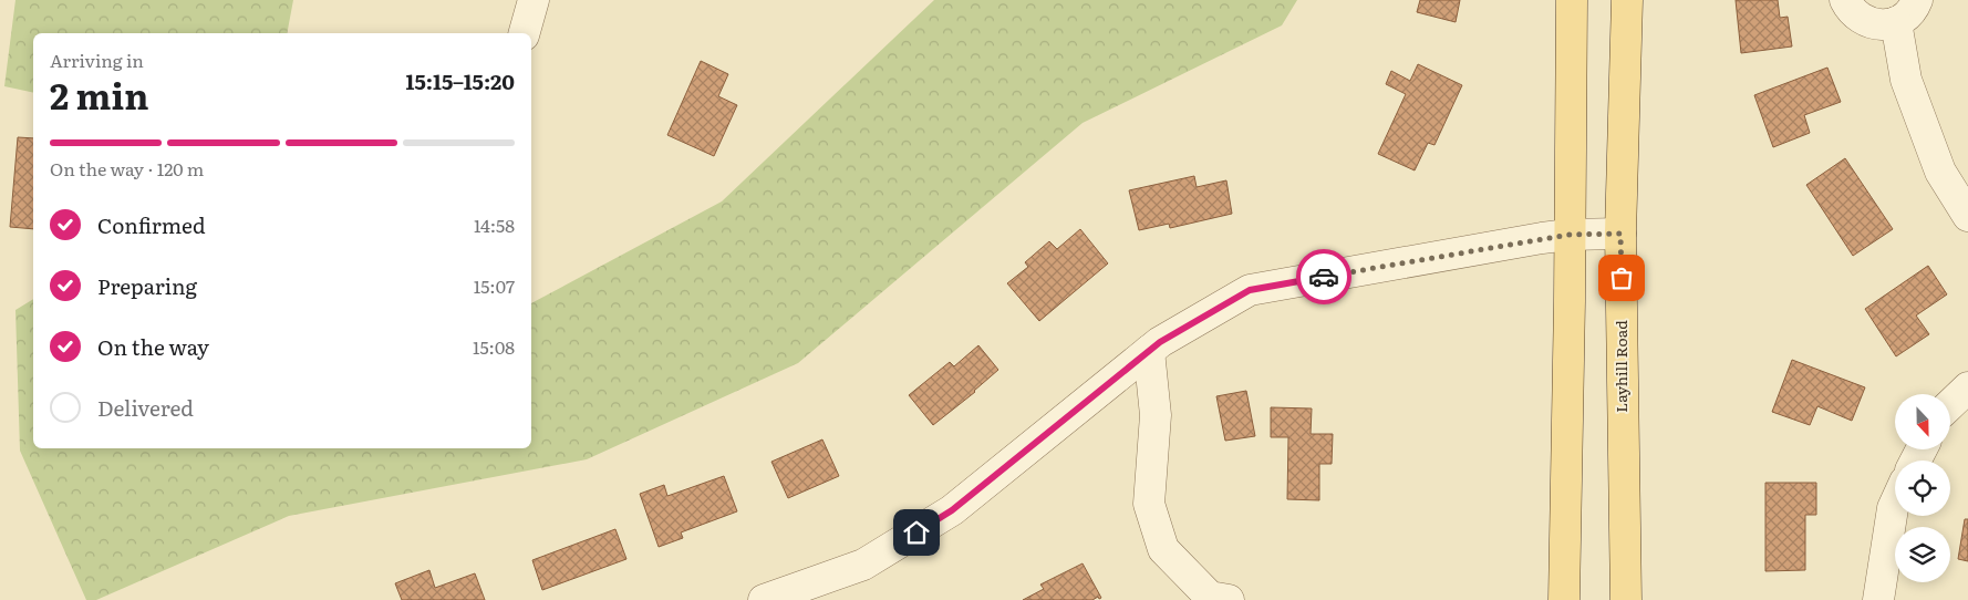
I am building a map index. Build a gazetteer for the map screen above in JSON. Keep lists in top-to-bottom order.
{
  "streets": {
    "main road": ["Layhill Road"]
  },
  "north": "bottom",
  "page": {
    "heading": ["2 min", "Arriving in", "15:15–15:20"],
    "bar": "On the way · 120 m",
    "list": [
      ["Confirmed", "14:58"],
      ["Preparing", "15:07"],
      ["On the way", "15:08"],
      "Delivered"
    ]
  }
}
